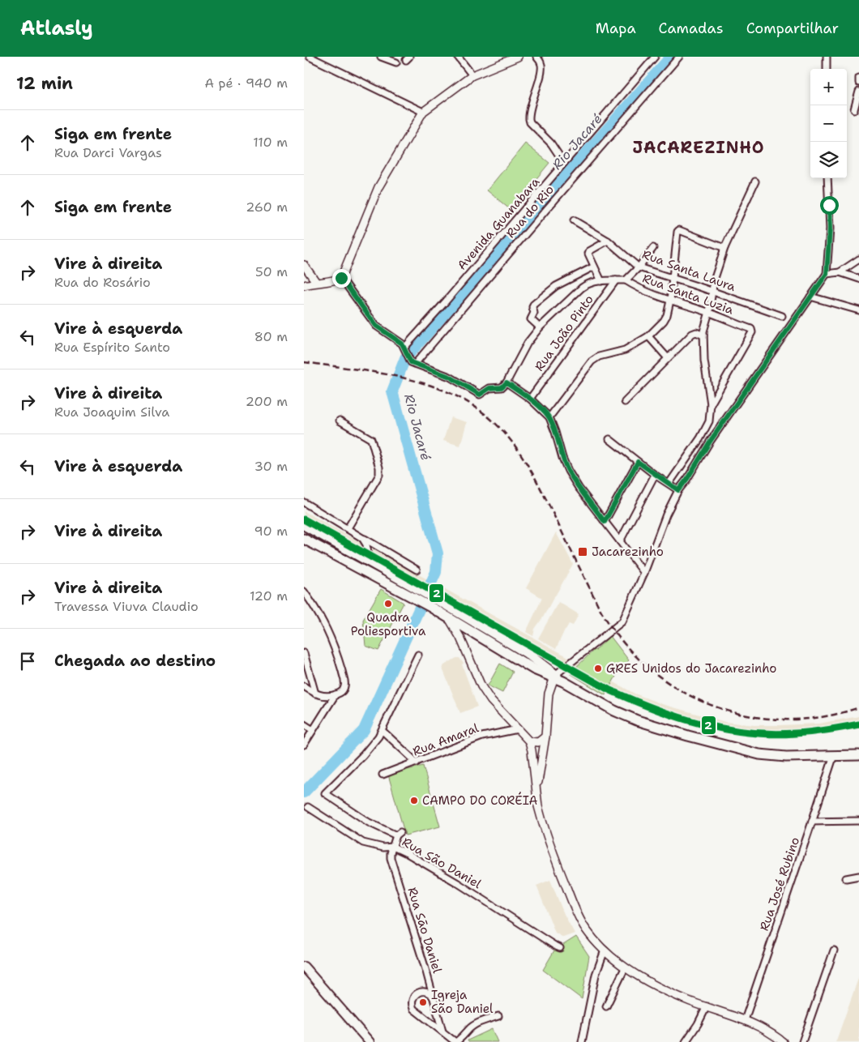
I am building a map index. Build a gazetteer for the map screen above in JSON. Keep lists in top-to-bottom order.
{
  "streets": {
    "street": [
      "Rua do Rio",
      "Avenida Guanabara",
      "Rua Santa Laura",
      "Rua Santa Luzia",
      "Rua João Pinto",
      "Rua Amaral",
      "Rua São Daniel",
      "Rua José Rubino",
      "Rua Sāo Daniel"
    ]
  },
  "crossings": [
    ["Rua São Daniel", "Rua Sāo Daniel"]
  ],
  "districts": ["JACAREZINHO"],
  "water": ["Rio Jacaré"],
  "places": {
    "transit": ["Jacarezinho"],
    "other": [
      "Quadra Poliesportiva",
      "GRES Unidos do Jacarezinho",
      "CAMPO DO CORÉIA",
      "Igreja São Daniel"
    ]
  },
  "lines": ["transit line 2"],
  "page": {
    "header": "Atlasly",
    "nav": ["Mapa", "Camadas", "Compartilhar"],
    "heading": ["12 min", "A pé · 940 m"],
    "map_buttons": ["+", "−"],
    "list": [
      ["Siga em frente", "Rua Darci Vargas", "110 m"],
      ["Siga em frente", "260 m"],
      ["Vire à direita", "Rua do Rosário", "50 m"],
      ["Vire à esquerda", "Rua Espírito Santo", "80 m"],
      ["Vire à direita", "Rua Joaquim Silva", "200 m"],
      ["Vire à esquerda", "30 m"],
      ["Vire à direita", "90 m"],
      ["Vire à direita", "Travessa Viuva Claudio", "120 m"],
      "Chegada ao destino"
    ]
  }
}
